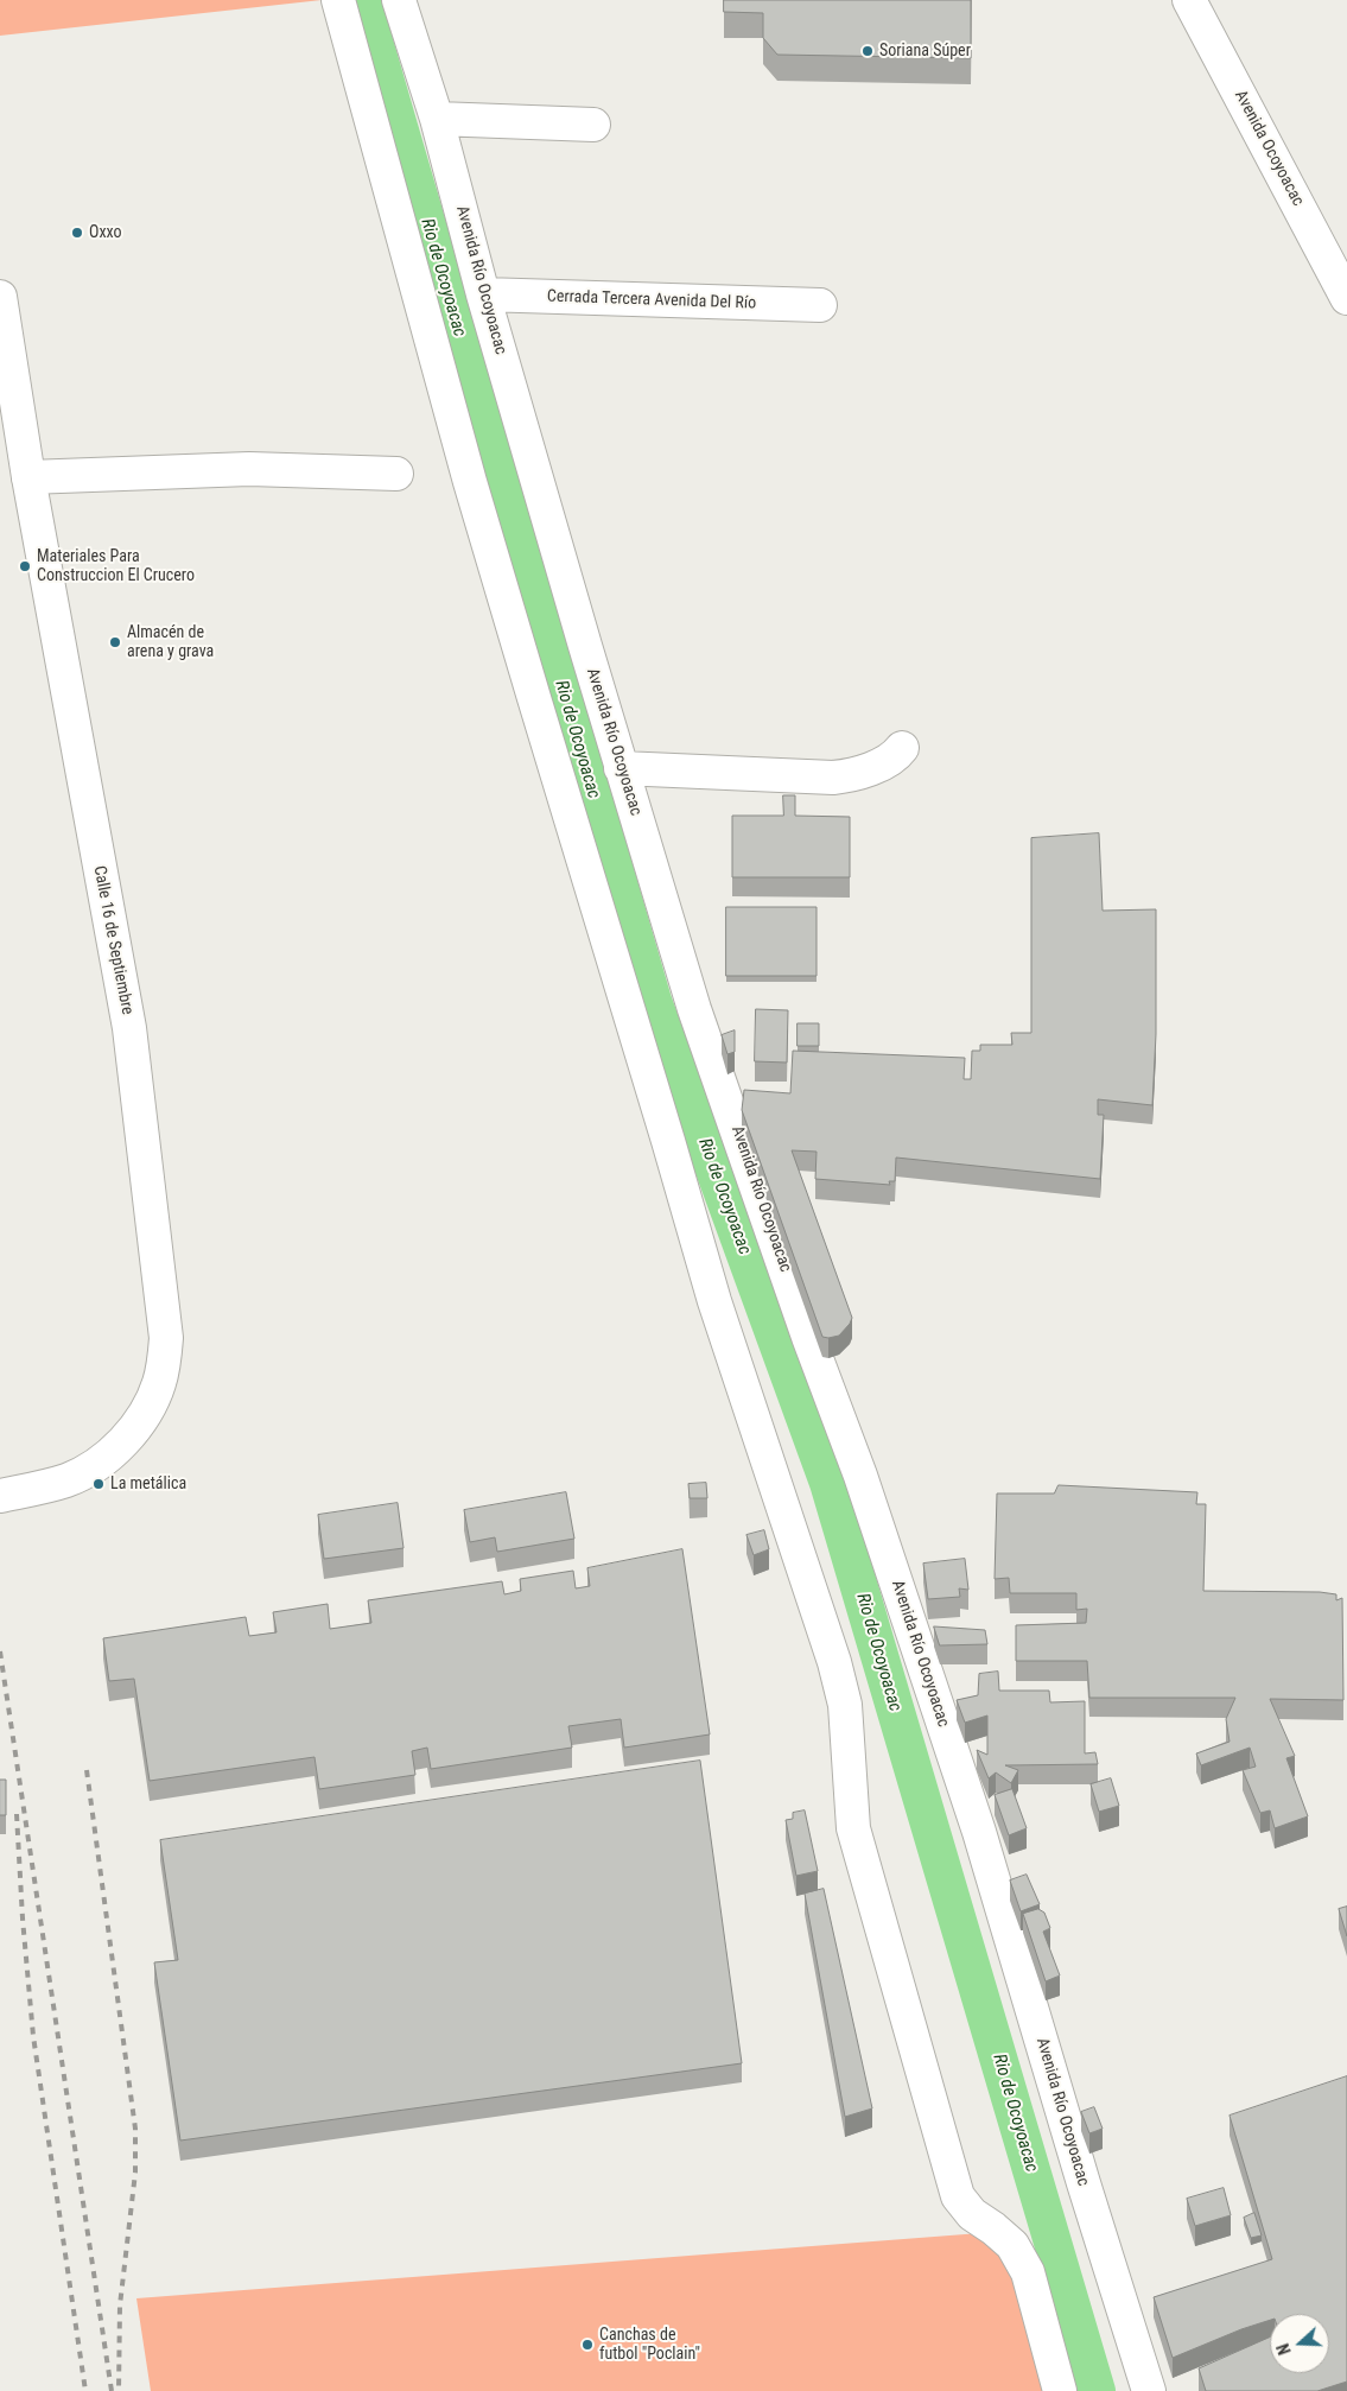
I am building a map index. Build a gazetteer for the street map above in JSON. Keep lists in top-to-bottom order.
{
  "streets": {
    "street": [
      "Avenida Ocoyoacac",
      "Avenida Río Ocoyoacac",
      "Cerrada Tercera Avenida Del Río",
      "Calle 16 de Septiembre"
    ]
  },
  "crossings": [
    ["Avenida Río Ocoyoacac", "Cerrada Tercera Avenida Del Río"]
  ],
  "water": ["Rio de Ocoyoacac"],
  "places": [
    "Soriana Súper",
    "Oxxo",
    "Materiales Para Construccion El Crucero",
    "Almacén de arena y grava",
    "La metálica",
    "Canchas de futbol \"Poclain\""
  ],
  "north": "left"
}
